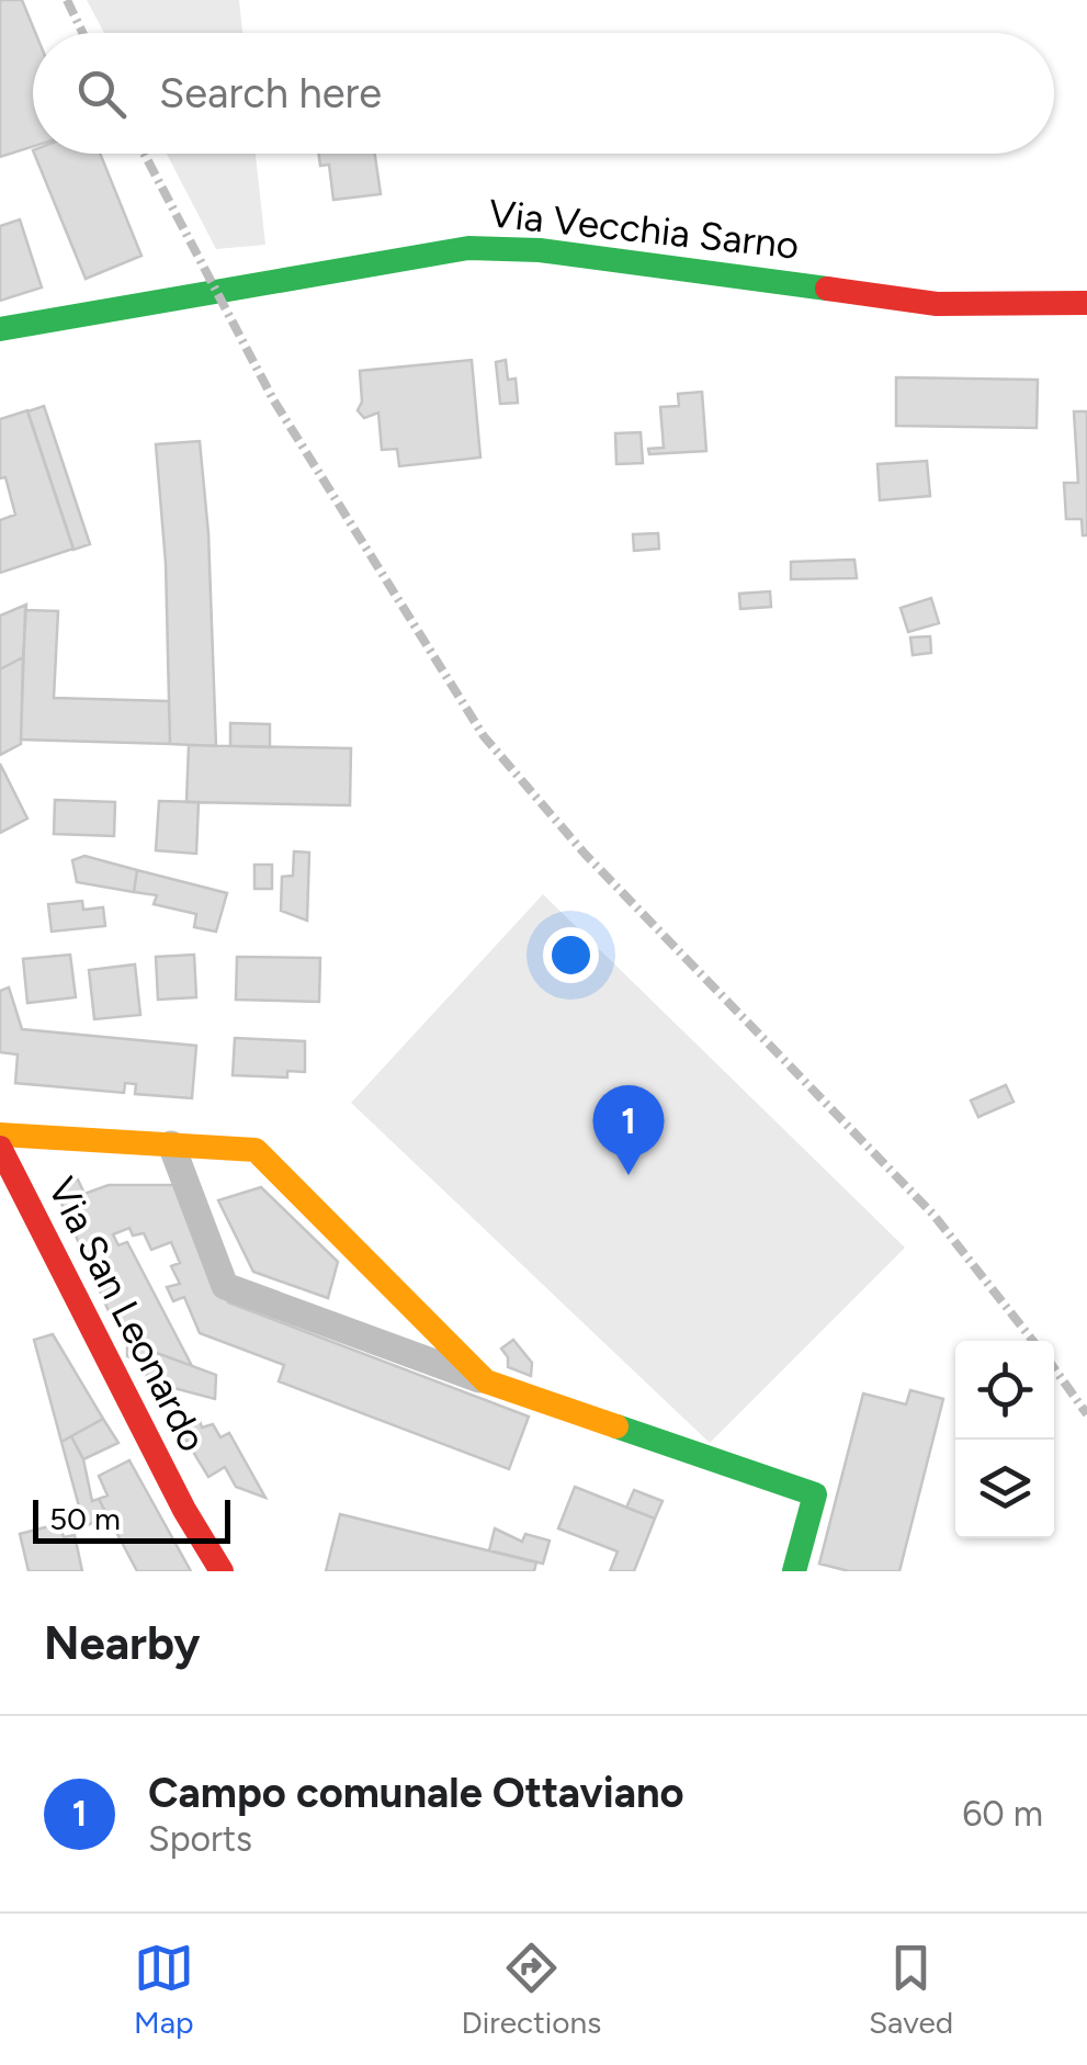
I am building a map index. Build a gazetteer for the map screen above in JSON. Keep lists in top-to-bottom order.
{
  "streets": {
    "street": ["Via Vecchia Sarno", "Via San Leonardo"]
  },
  "scale_bar": "50 m",
  "page": {
    "search": "Search here",
    "pins": "1",
    "scale": "50 m",
    "heading": "Nearby",
    "list": [
      {
        "mark": "1",
        "name": "Campo comunale Ottaviano",
        "note": "Sports",
        "value": "60 m"
      }
    ],
    "nav": ["Map", "Directions", "Saved"]
  }
}
